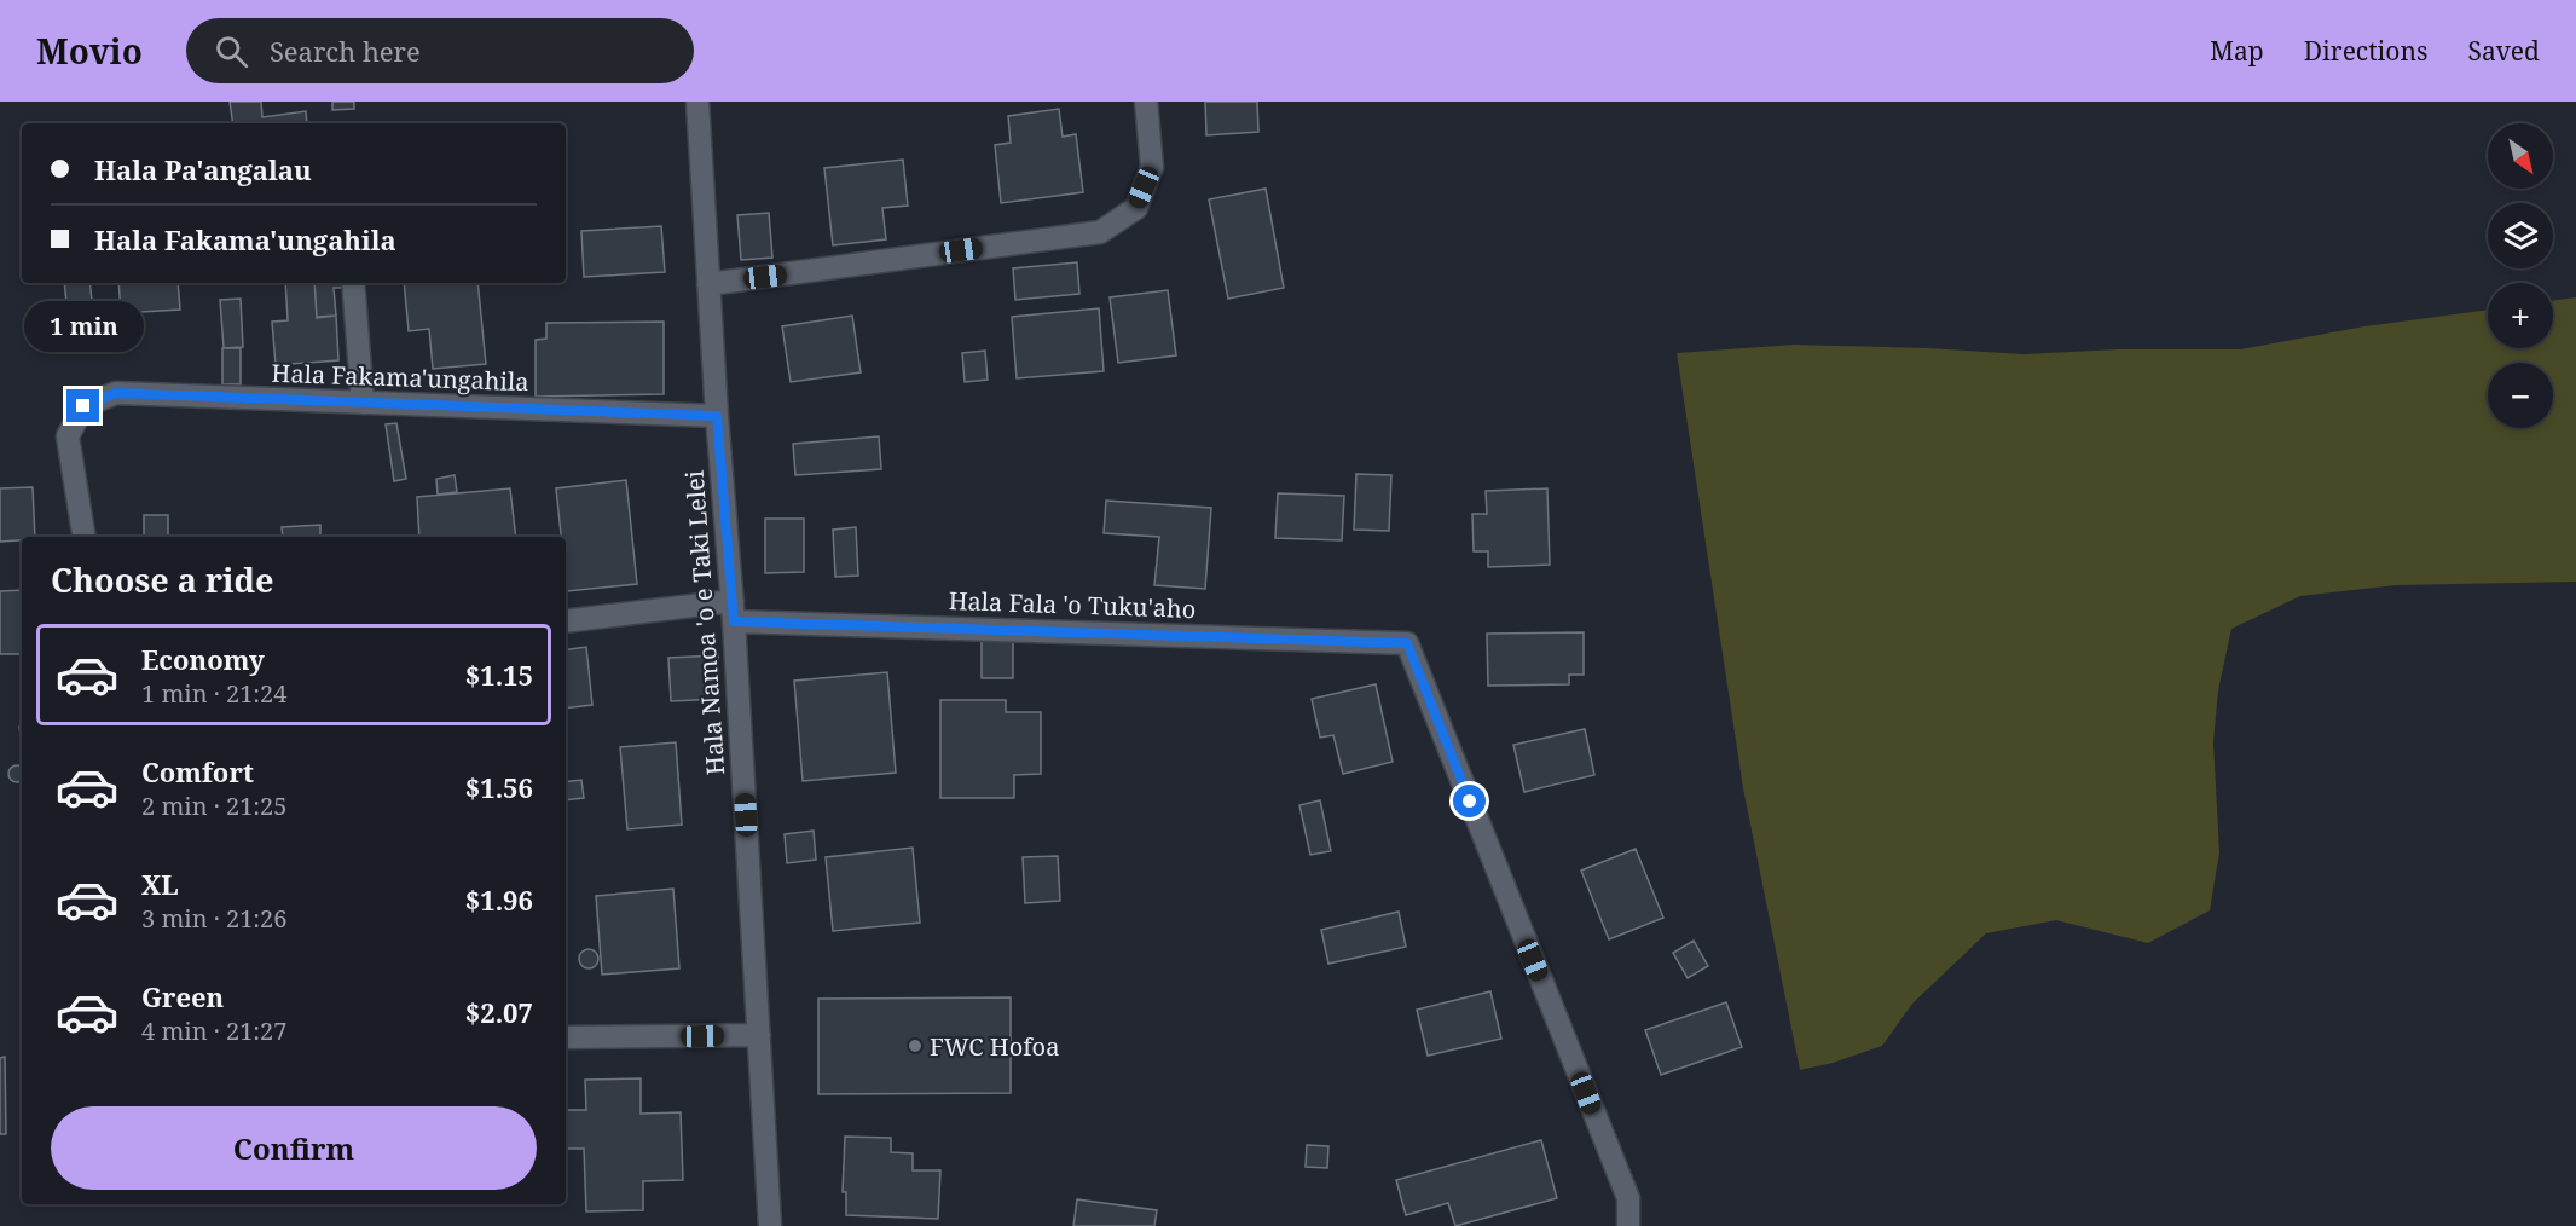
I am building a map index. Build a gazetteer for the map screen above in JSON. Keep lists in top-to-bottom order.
{
  "streets": {
    "street": ["Hala Fakama'ungahila", "Hala Fala 'o Tuku'aho", "Hala Namoa 'o e Taki Lelei"]
  },
  "crossings": [
    ["Hala Fakama'ungahila", "Hala Namoa 'o e Taki Lelei"],
    ["Hala Fala 'o Tuku'aho", "Hala Namoa 'o e Taki Lelei"]
  ],
  "places": ["FWC Hofoa"],
  "north": "bottom right",
  "page": {
    "header": "Movio",
    "search": "Search here",
    "nav": ["Map", "Directions", "Saved"],
    "map_buttons": ["+", "−"],
    "banner": ["Hala Pa'angalau", "Hala Fakama'ungahila"],
    "bubble": "1 min",
    "heading": "Choose a ride",
    "list": [
      {
        "name": "Economy",
        "note": "1 min · 21:24",
        "value": "$1.15"
      },
      {
        "name": "Comfort",
        "note": "2 min · 21:25",
        "value": "$1.56"
      },
      {
        "name": "XL",
        "note": "3 min · 21:26",
        "value": "$1.96"
      },
      {
        "name": "Green",
        "note": "4 min · 21:27",
        "value": "$2.07"
      }
    ],
    "buttons": "Confirm"
  }
}
